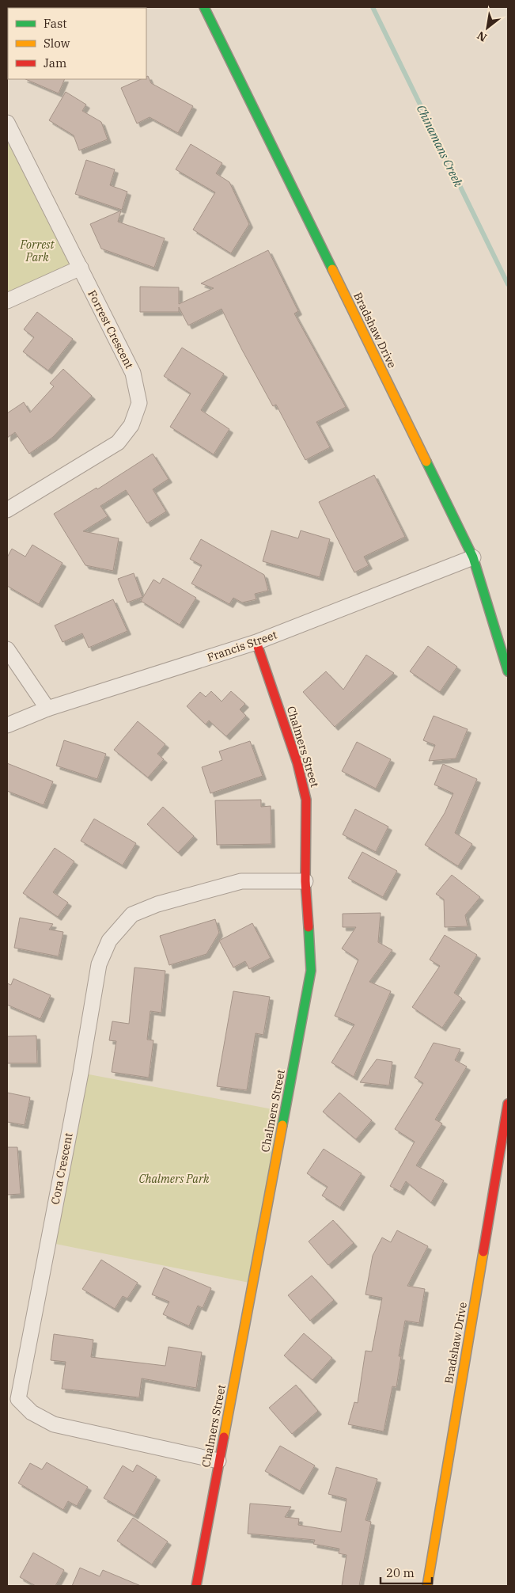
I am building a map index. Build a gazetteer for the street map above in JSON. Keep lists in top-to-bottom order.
{
  "streets": {
    "street": [
      "Forrest Crescent",
      "Bradshaw Drive",
      "Francis Street",
      "Chalmers Street",
      "Cora Crescent"
    ]
  },
  "crossings": [
    ["Bradshaw Drive", "Francis Street"],
    ["Francis Street", "Chalmers Street"],
    ["Chalmers Street", "Cora Crescent"]
  ],
  "water": ["Chinamans Creek"],
  "parks": ["Forrest Park", "Chalmers Park"],
  "legend": ["Fast", "Slow", "Jam"],
  "scale_bar": "20 m",
  "north": "bottom left"
}
